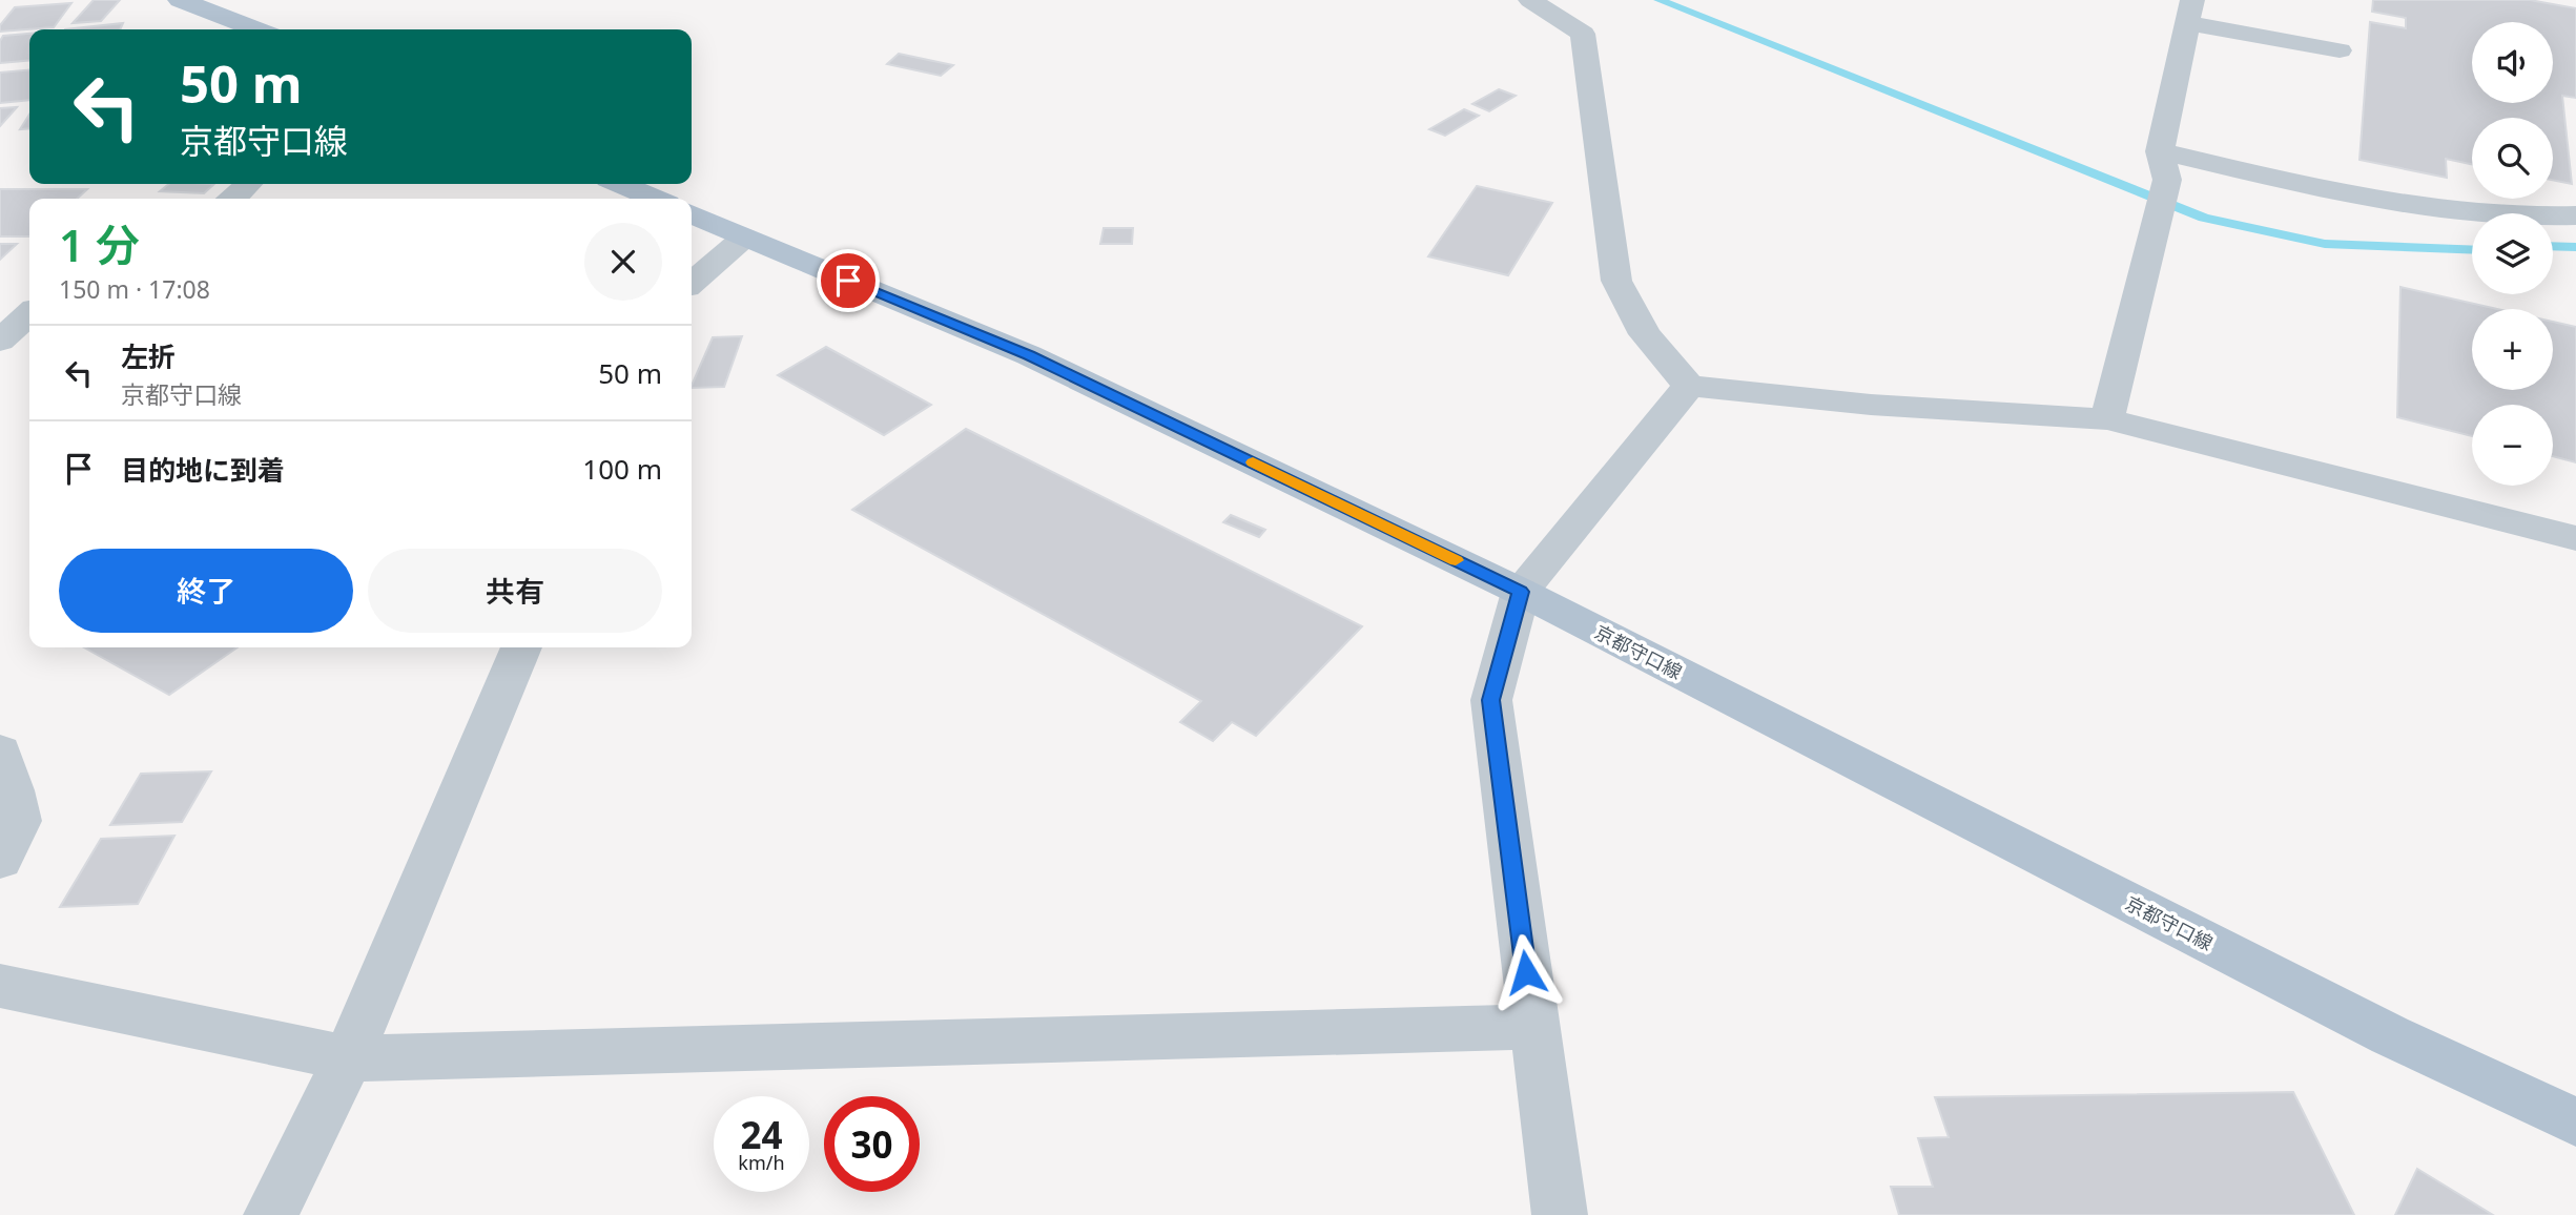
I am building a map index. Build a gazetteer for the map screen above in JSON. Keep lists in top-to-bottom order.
{
  "streets": {
    "main road": ["京都守口線"]
  },
  "page": {
    "map_buttons": ["+", "−"],
    "turn": ["50 m", "京都守口線"],
    "heading": ["1 分", "150 m · 17:08"],
    "list": [
      {
        "name": "左折",
        "note": "京都守口線",
        "value": "50 m"
      },
      {
        "name": "目的地に到着",
        "value": "100 m"
      }
    ],
    "buttons": ["終了", "共有"],
    "speed": "24 km/h",
    "limit": "30"
  }
}
